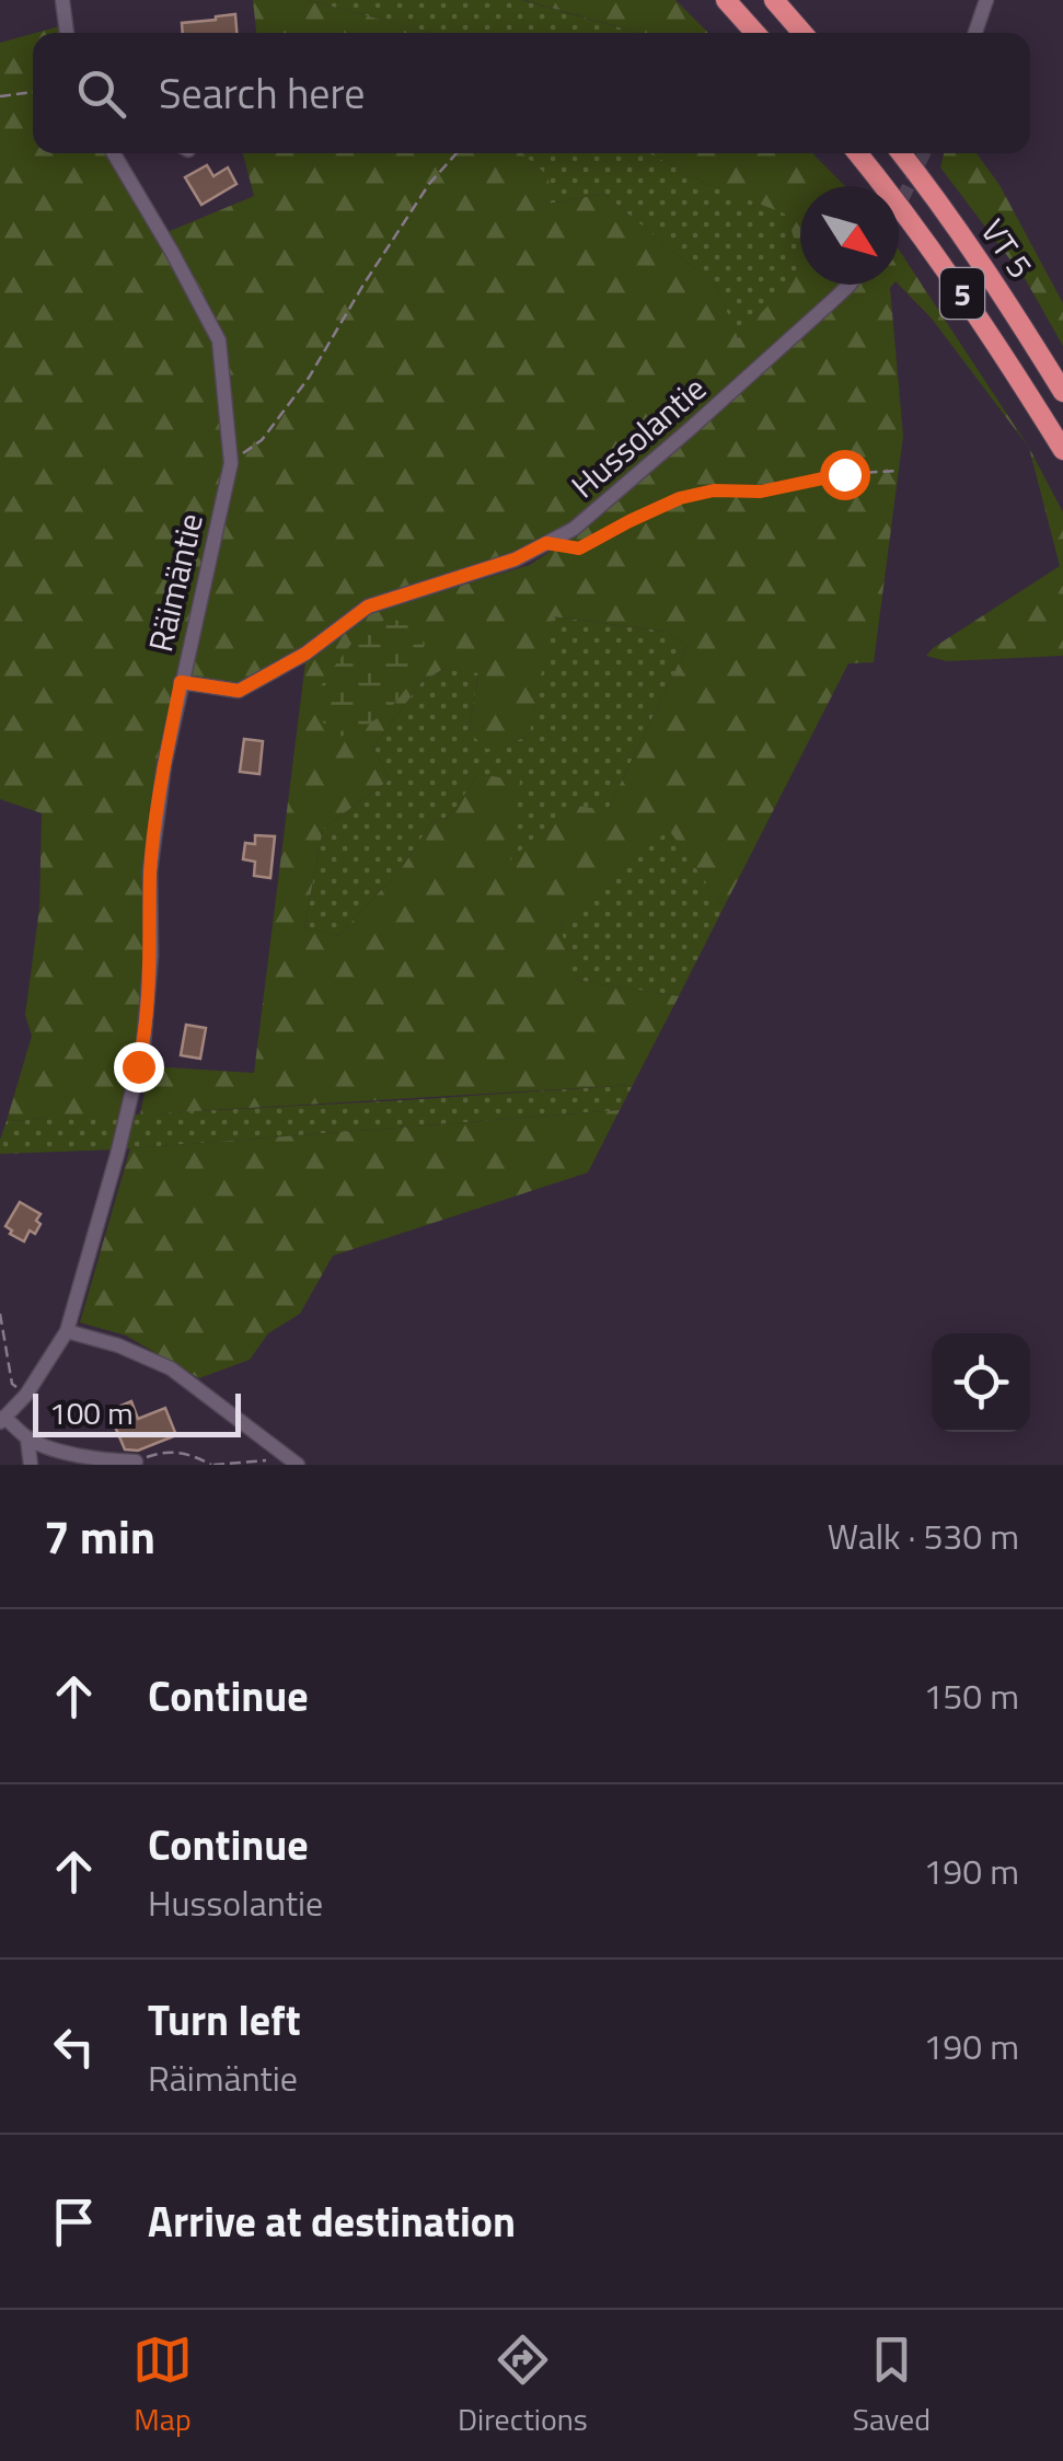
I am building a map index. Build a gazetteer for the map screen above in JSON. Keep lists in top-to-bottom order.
{
  "streets": {
    "highway": ["VT 5", "5"],
    "street": ["Hussolantie", "Räimäntie"]
  },
  "crossings": [
    ["Hussolantie", "Räimäntie"]
  ],
  "scale_bar": "100 m",
  "north": "bottom right",
  "page": {
    "search": "Search here",
    "scale": "100 m",
    "heading": ["7 min", "Walk · 530 m"],
    "list": [
      ["Continue", "150 m"],
      ["Continue", "Hussolantie", "190 m"],
      ["Turn left", "Räimäntie", "190 m"],
      "Arrive at destination"
    ],
    "nav": ["Map", "Directions", "Saved"]
  }
}
